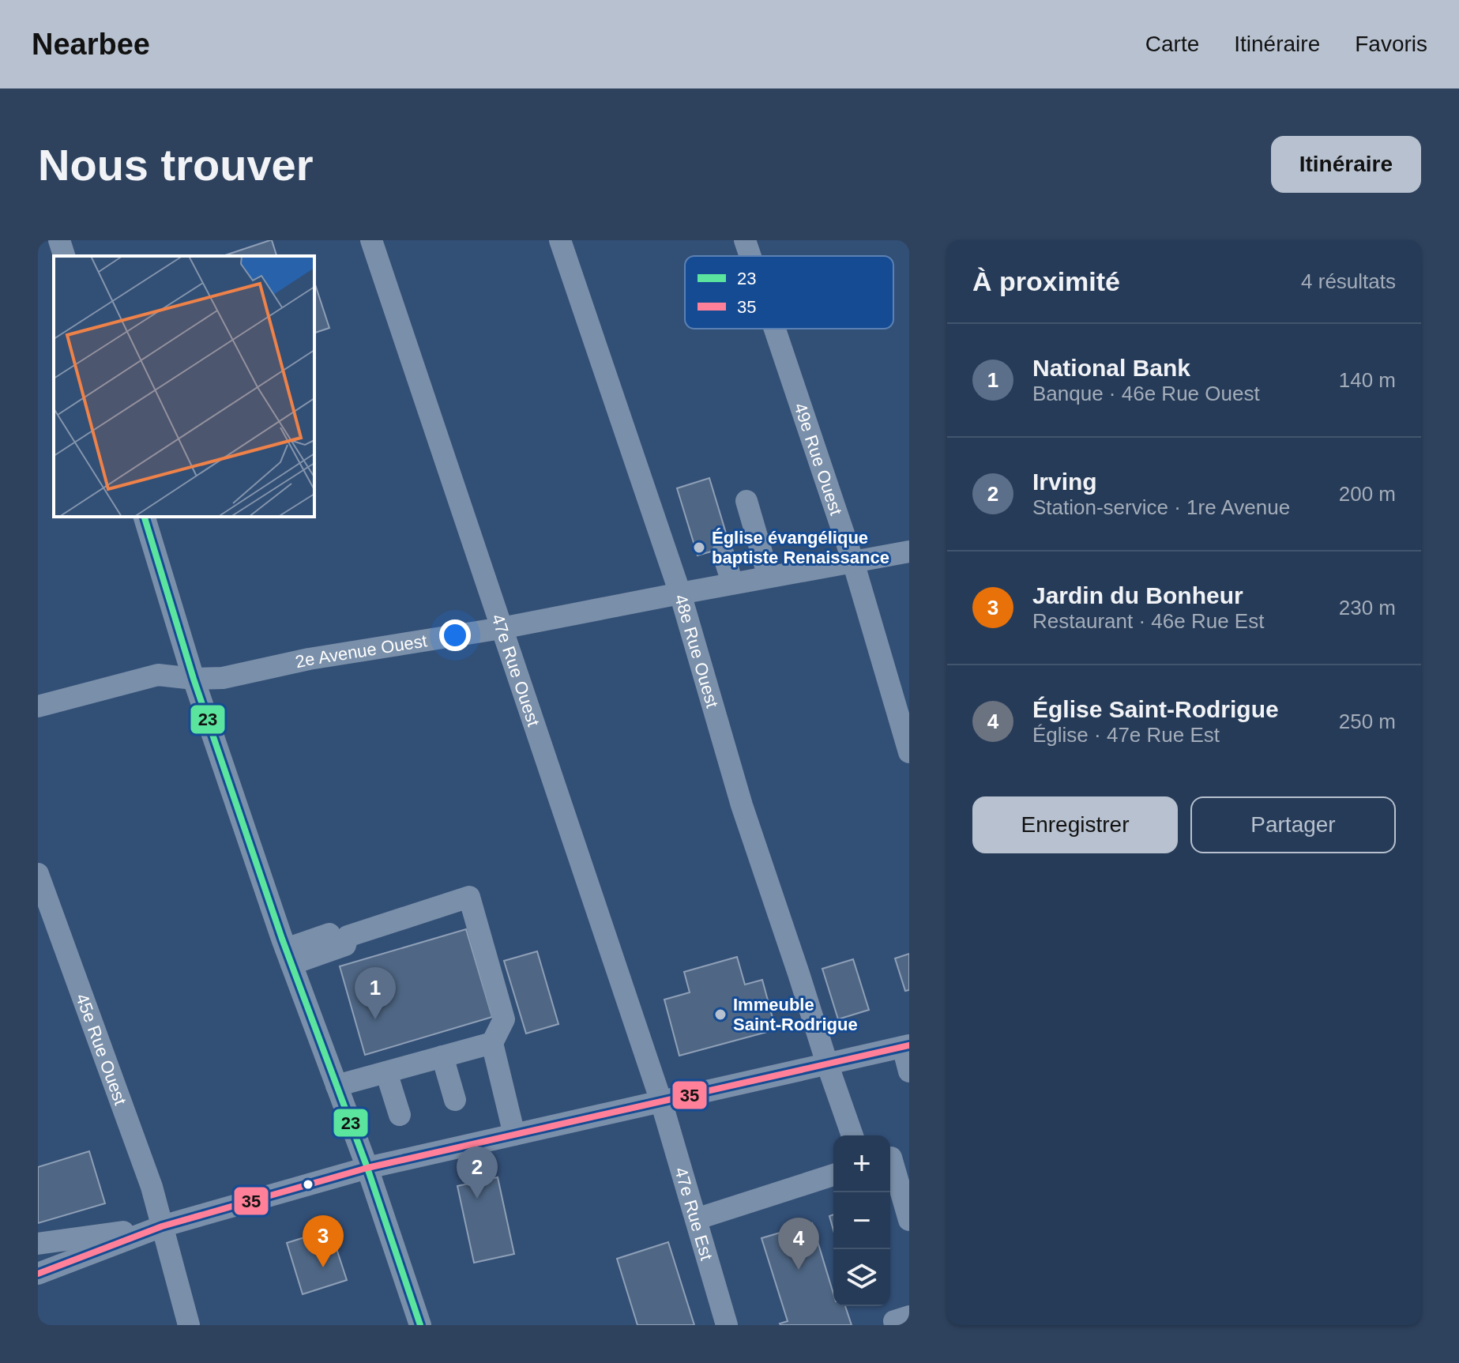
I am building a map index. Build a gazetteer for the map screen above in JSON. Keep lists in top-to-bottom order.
{
  "streets": {
    "street": [
      "49e Rue Ouest",
      "2e Avenue Ouest",
      "48e Rue Ouest",
      "47e Rue Ouest",
      "45e Rue Ouest",
      "47e Rue Est"
    ]
  },
  "crossings": [
    ["49e Rue Ouest", "2e Avenue Ouest"],
    ["2e Avenue Ouest", "48e Rue Ouest"],
    ["2e Avenue Ouest", "47e Rue Ouest"],
    ["47e Rue Ouest", "47e Rue Est"]
  ],
  "places": ["Église évangélique baptiste Renaissance", "Immeuble Saint-Rodrigue"],
  "lines": ["transit line 23", "transit line 35"],
  "legend": ["23", "35"],
  "page": {
    "header": "Nearbee",
    "nav": ["Carte", "Itinéraire", "Favoris"],
    "buttons": [
      "Itinéraire",
      ["Enregistrer", "Partager"]
    ],
    "title": "Nous trouver",
    "heading": ["À proximité", "4 résultats"],
    "list": [
      {
        "mark": "1",
        "name": "National Bank",
        "note": "Banque · 46e Rue Ouest",
        "value": "140 m"
      },
      {
        "mark": "2",
        "name": "Irving",
        "note": "Station-service · 1re Avenue",
        "value": "200 m"
      },
      {
        "mark": "3",
        "name": "Jardin du Bonheur",
        "note": "Restaurant · 46e Rue Est",
        "value": "230 m"
      },
      {
        "mark": "4",
        "name": "Église Saint-Rodrigue",
        "note": "Église · 47e Rue Est",
        "value": "250 m"
      }
    ],
    "pins": [
      "1",
      "2",
      "3",
      "4"
    ],
    "map_buttons": ["+", "−"]
  }
}
